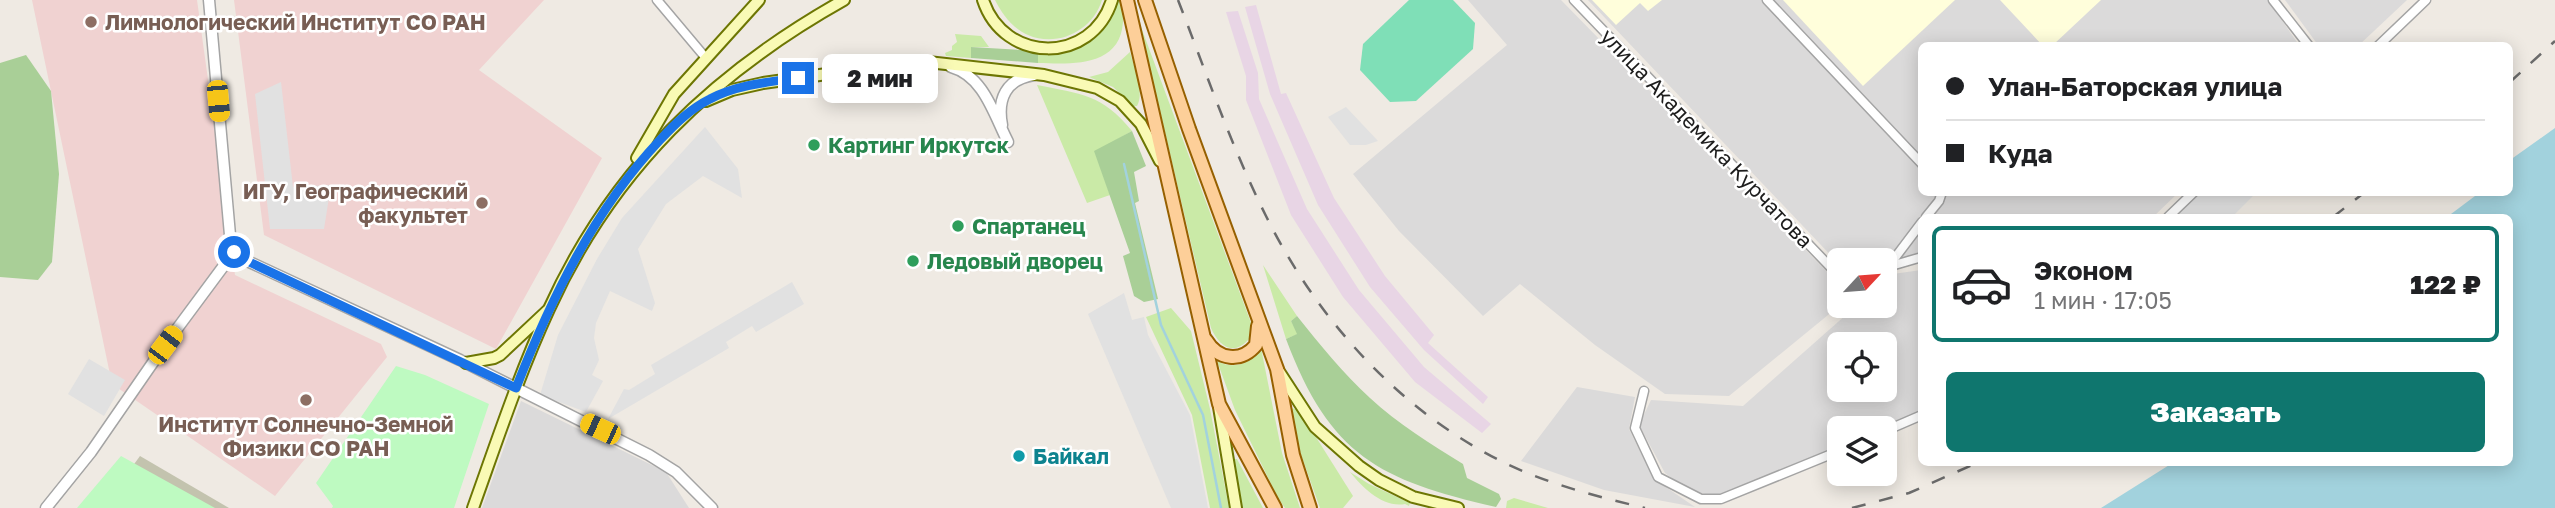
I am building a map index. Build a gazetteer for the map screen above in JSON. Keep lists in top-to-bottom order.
{
  "streets": {
    "street": ["улица Академика Курчатова"]
  },
  "places": [
    "Лимнологический Институт СО РАН",
    "Картинг Иркутск",
    "ИГУ, Географический факультет",
    "Спартанец",
    "Ледовый дворец",
    "Институт Солнечно-Земной Физики СО РАН",
    "Байкал"
  ],
  "north": "top right",
  "page": {
    "banner": ["Улан-Баторская улица", "Куда"],
    "bubble": "2 мин",
    "list": [
      {
        "name": "Эконом",
        "note": "1 мин · 17:05",
        "value": "122 ₽"
      }
    ],
    "buttons": "Заказать"
  }
}
